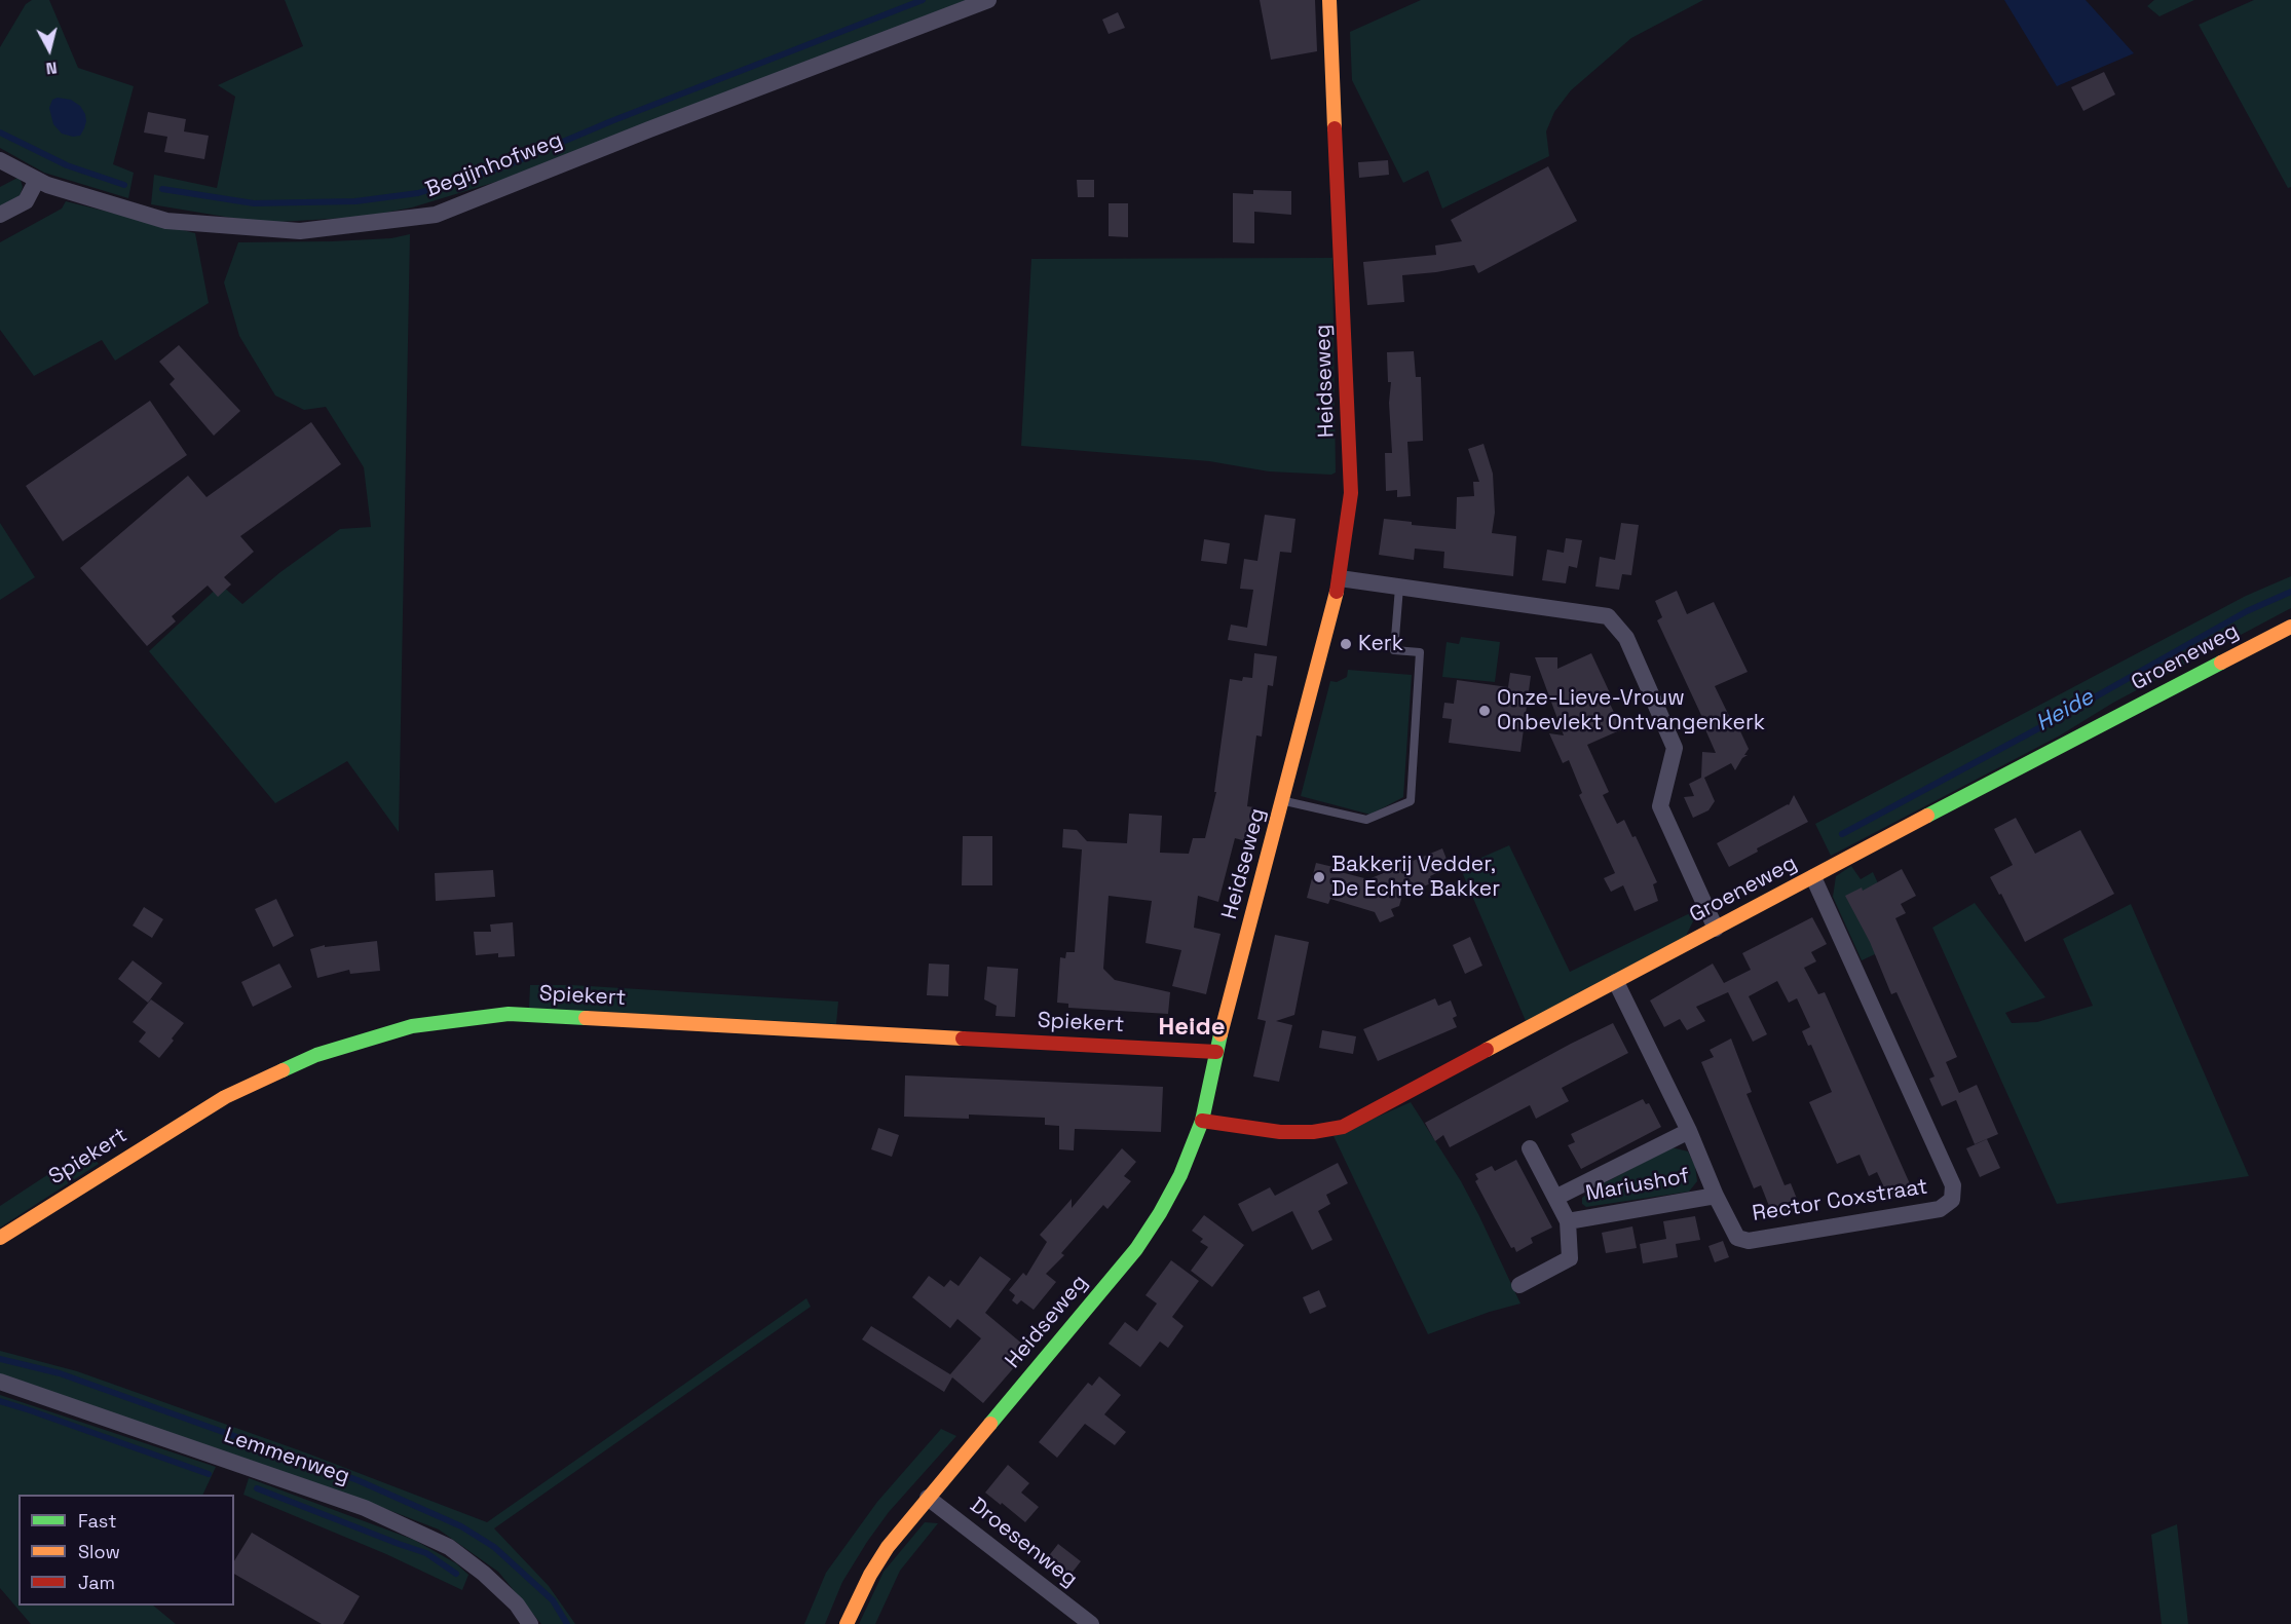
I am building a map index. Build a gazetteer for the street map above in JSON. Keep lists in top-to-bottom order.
{
  "streets": {
    "street": [
      "Begijnhofweg",
      "Heidseweg",
      "Groeneweg",
      "Spiekert",
      "Mariushof",
      "Rector Coxstraat",
      "Lemmenweg",
      "Droesenweg"
    ]
  },
  "crossings": [
    ["Heidseweg", "Groeneweg"],
    ["Heidseweg", "Spiekert"],
    ["Heidseweg", "Droesenweg"],
    ["Groeneweg", "Rector Coxstraat"],
    ["Mariushof", "Rector Coxstraat"]
  ],
  "districts": ["Heide"],
  "water": ["Heide"],
  "places": ["Kerk", "Onze-Lieve-Vrouw Onbevlekt Ontvangenkerk", "Bakkerij Vedder, De Echte Bakker"],
  "legend": ["Fast", "Slow", "Jam"],
  "north": "bottom"
}
